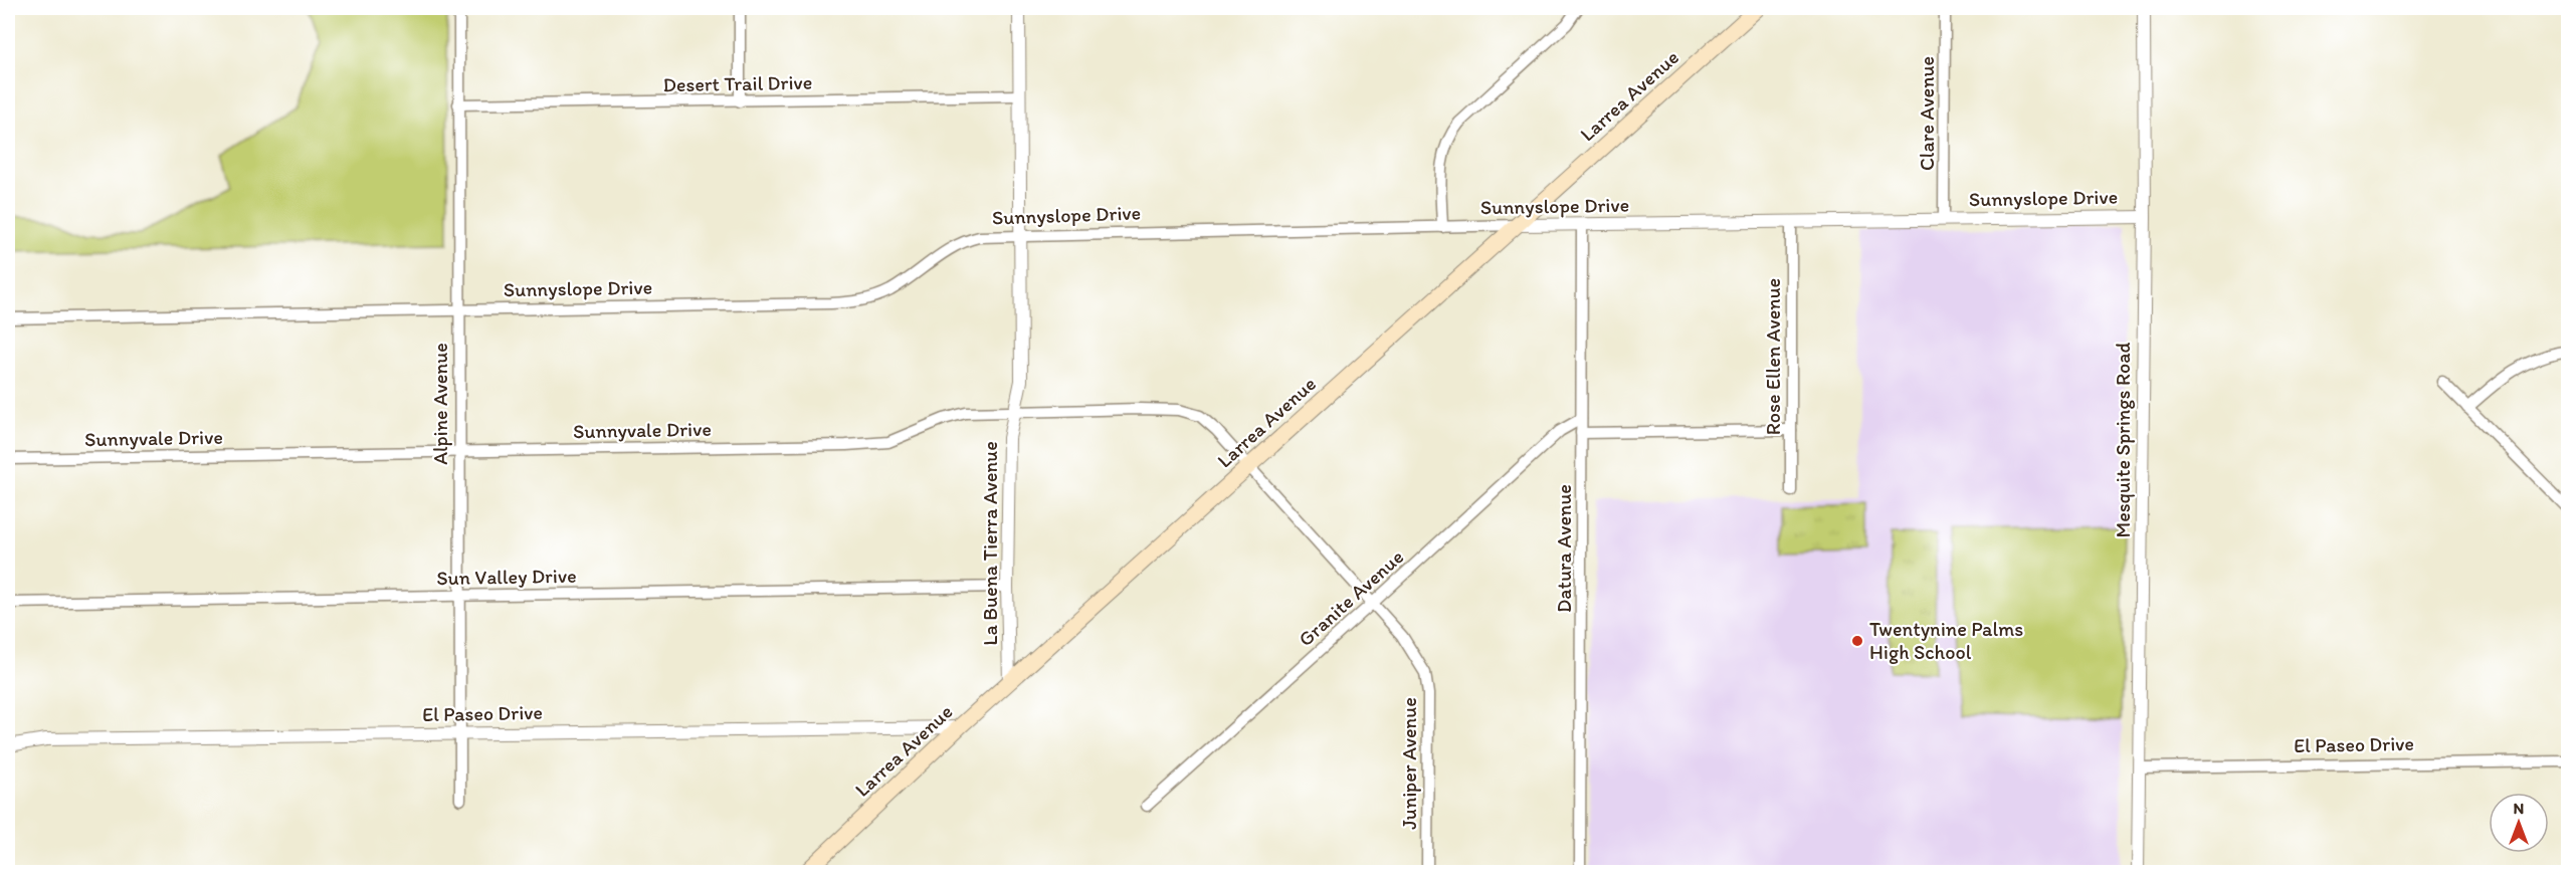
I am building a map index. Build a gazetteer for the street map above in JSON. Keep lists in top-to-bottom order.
{
  "streets": {
    "main road": ["Larrea Avenue"],
    "street": [
      "Desert Trail Drive",
      "Clare Avenue",
      "Sunnyslope Drive",
      "Rose Ellen Avenue",
      "Alpine Avenue",
      "Sunnyvale Drive",
      "Mesquite Springs Road",
      "La Buena Tierra Avenue",
      "Datura Avenue",
      "Sun Valley Drive",
      "Granite Avenue",
      "El Paseo Drive",
      "Juniper Avenue"
    ]
  },
  "crossings": [
    ["Desert Trail Drive", "Alpine Avenue"],
    ["Desert Trail Drive", "La Buena Tierra Avenue"],
    ["Larrea Avenue", "Sunnyslope Drive"],
    ["Larrea Avenue", "Sunnyvale Drive"],
    ["Larrea Avenue", "La Buena Tierra Avenue"],
    ["Larrea Avenue", "El Paseo Drive"],
    ["Larrea Avenue", "Juniper Avenue"],
    ["Clare Avenue", "Sunnyslope Drive"],
    ["Sunnyslope Drive", "Rose Ellen Avenue"],
    ["Sunnyslope Drive", "Alpine Avenue"],
    ["Sunnyslope Drive", "Mesquite Springs Road"],
    ["Sunnyslope Drive", "La Buena Tierra Avenue"],
    ["Sunnyslope Drive", "Datura Avenue"],
    ["Alpine Avenue", "Sunnyvale Drive"],
    ["Alpine Avenue", "Sun Valley Drive"],
    ["Alpine Avenue", "El Paseo Drive"],
    ["Sunnyvale Drive", "La Buena Tierra Avenue"],
    ["Sunnyvale Drive", "Juniper Avenue"],
    ["Mesquite Springs Road", "El Paseo Drive"],
    ["La Buena Tierra Avenue", "Sun Valley Drive"],
    ["Datura Avenue", "Granite Avenue"],
    ["Granite Avenue", "Juniper Avenue"]
  ],
  "places": ["Twentynine Palms High School"],
  "north": "top"
}
